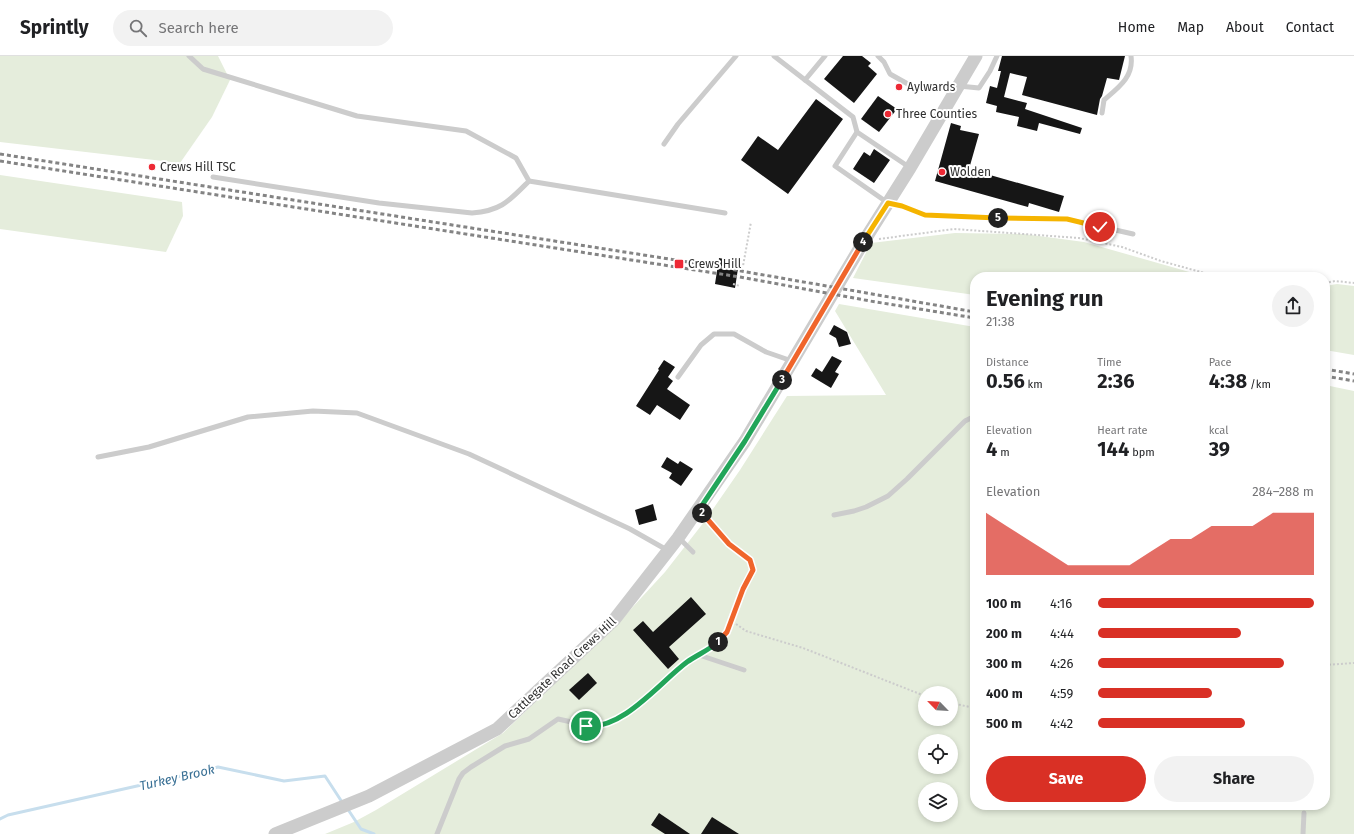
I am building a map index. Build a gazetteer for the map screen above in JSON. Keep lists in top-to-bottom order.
{
  "streets": {
    "street": ["Cattlegate Road Crews Hill"]
  },
  "water": ["Turkey Brook"],
  "places": {
    "other": [
      "Aylwards",
      "Three Counties",
      "Crews Hill TSC",
      "Wolden"
    ],
    "transit": ["Crews Hill"]
  },
  "north": "top left",
  "page": {
    "header": "Sprintly",
    "search": "Search here",
    "nav": [
      "Home",
      "Map",
      "About",
      "Contact"
    ],
    "pins": [
      "5",
      "4",
      "3",
      "2",
      "1"
    ],
    "heading": ["Evening run", "21:38"],
    "stats": [
      ["Distance", "0.56 km"],
      ["Time", "2:36"],
      ["Pace", "4:38 /km"],
      ["Elevation", "4 m"],
      ["Heart rate", "144 bpm"],
      ["kcal", "39"]
    ],
    "chart": ["Elevation", "284–288 m"],
    "list": [
      {
        "name": "100 m",
        "note": "4:16"
      },
      {
        "name": "200 m",
        "note": "4:44"
      },
      {
        "name": "300 m",
        "note": "4:26"
      },
      {
        "name": "400 m",
        "note": "4:59"
      },
      {
        "name": "500 m",
        "note": "4:42"
      }
    ],
    "buttons": ["Save", "Share"]
  }
}
